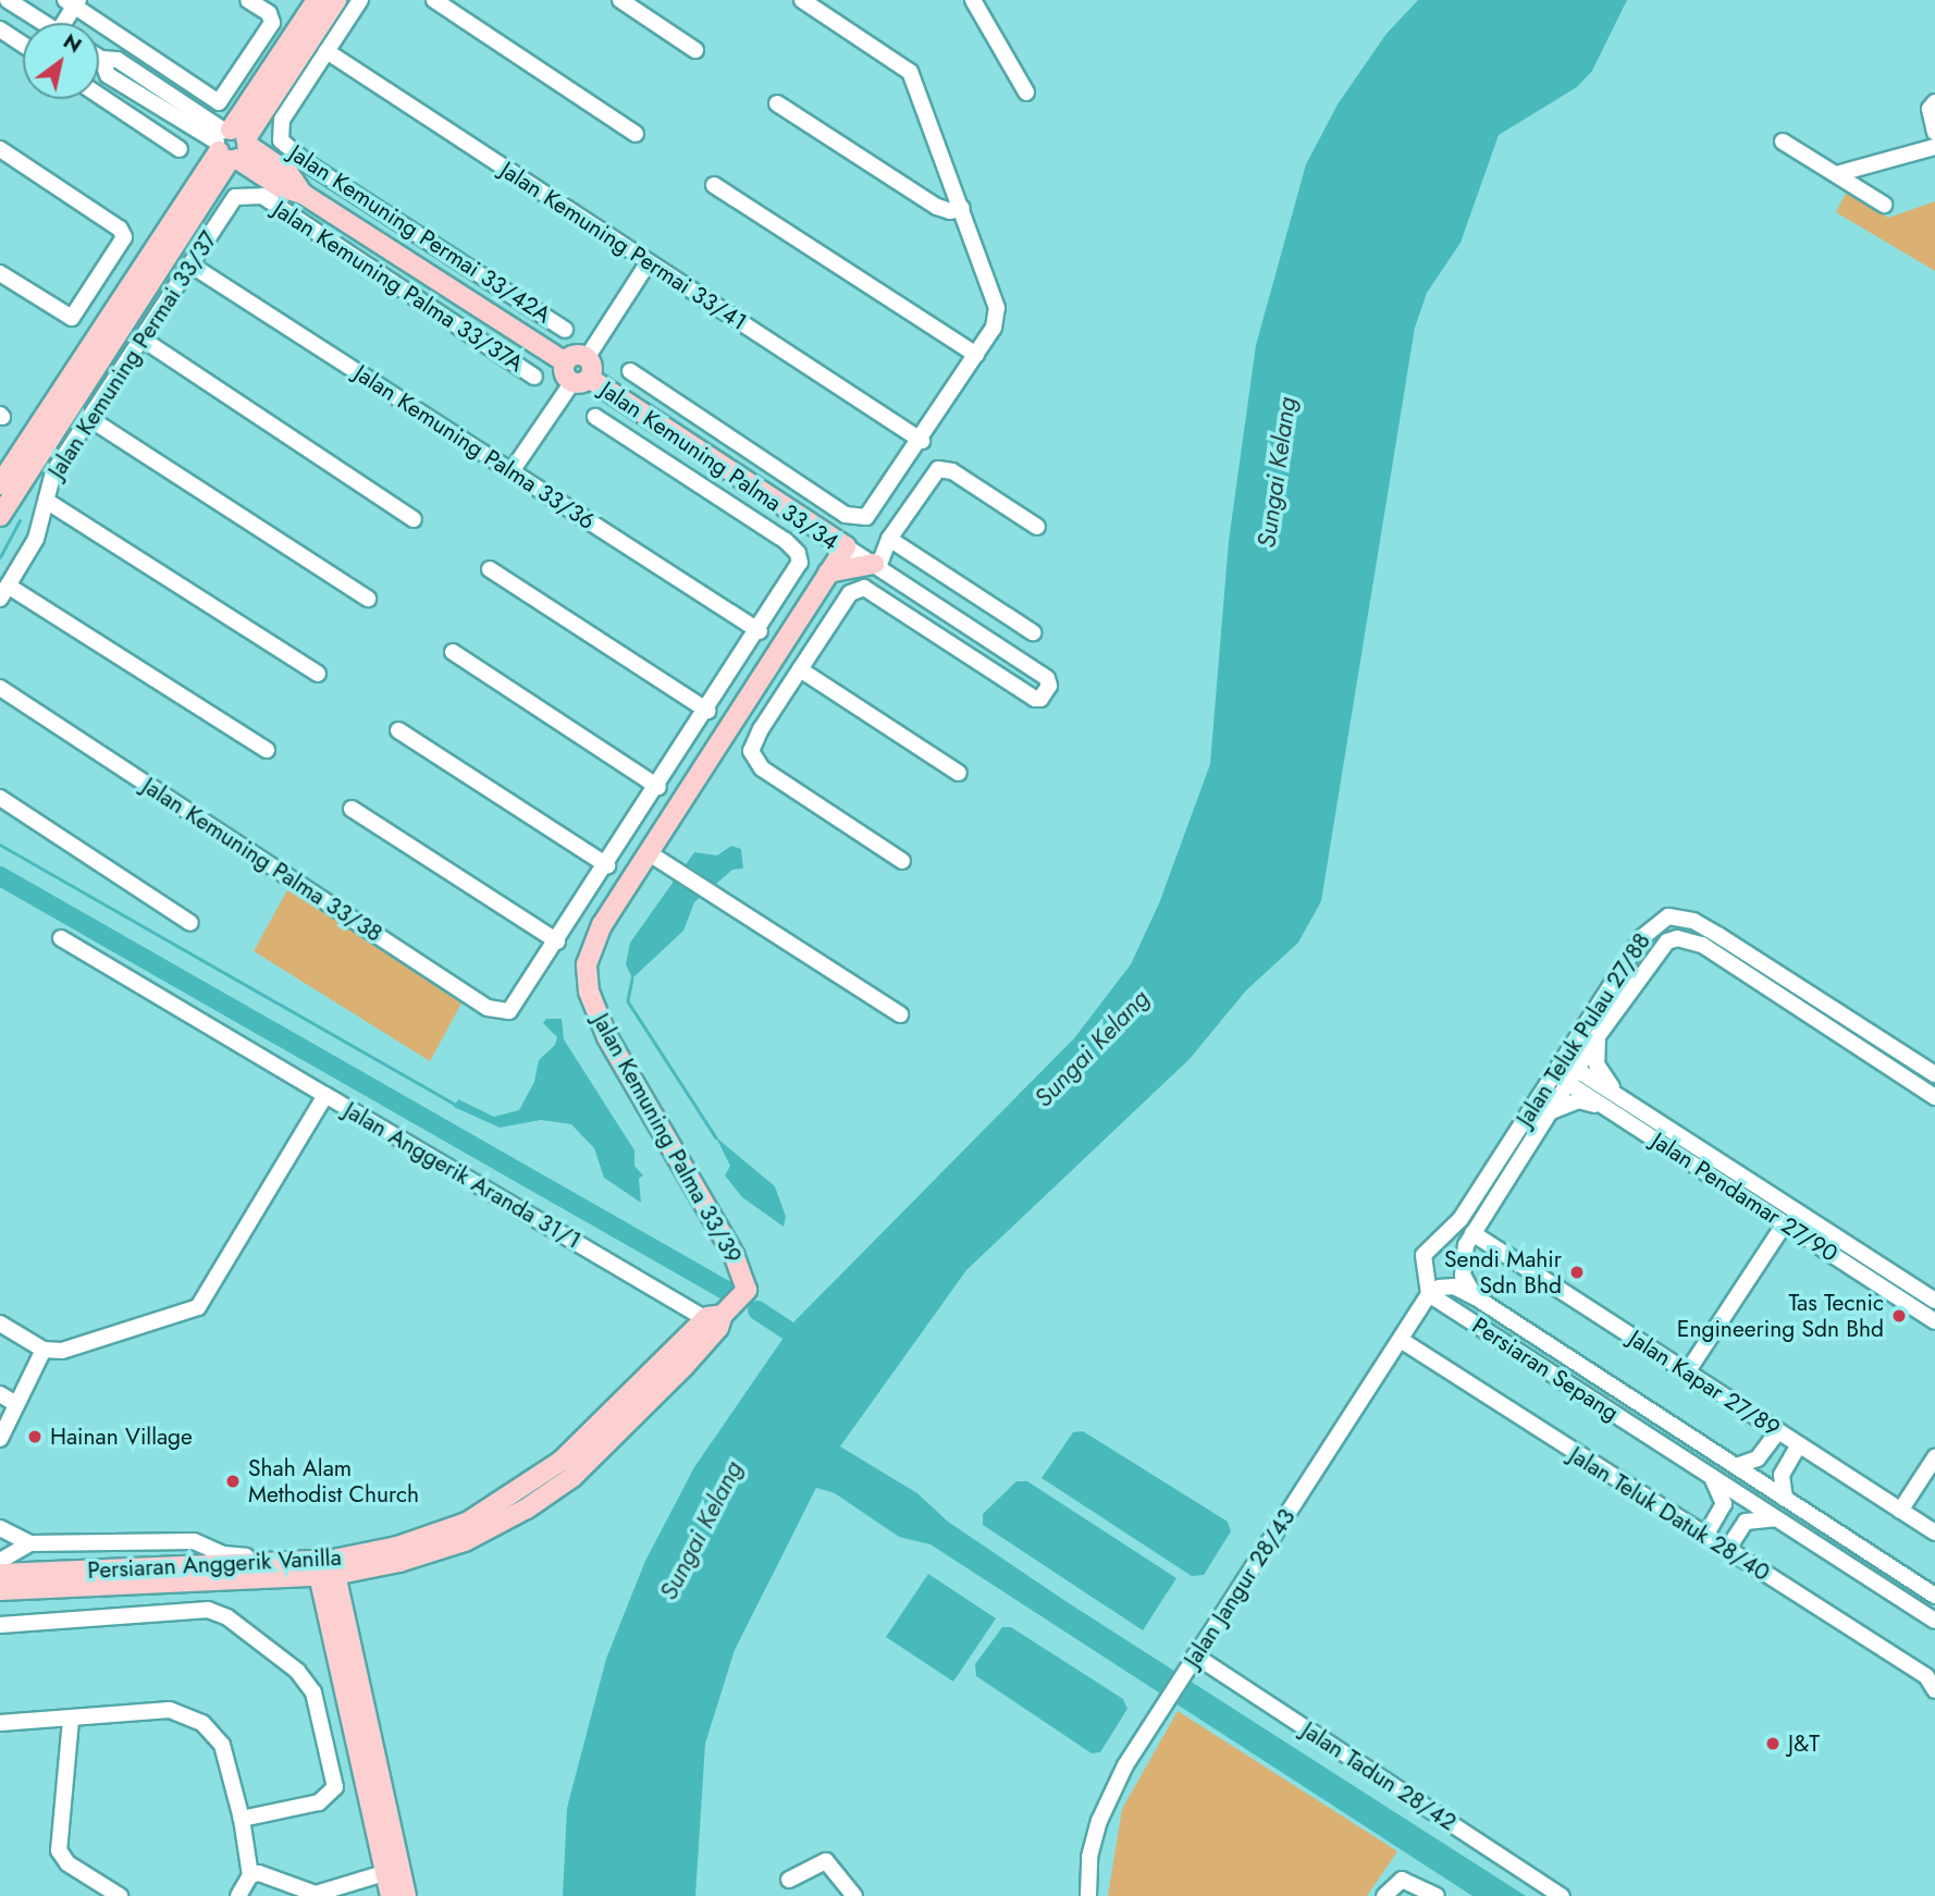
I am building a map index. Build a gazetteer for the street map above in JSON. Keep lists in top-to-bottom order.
{
  "streets": {
    "main road": ["Jalan Kemuning Palma 33/34", "Jalan Kemuning Palma 33/39", "Persiaran Anggerik Vanilla"],
    "street": [
      "Jalan Kemuning Permai 33/42A",
      "Jalan Kemuning Permai 33/41",
      "Jalan Kemuning Palma 33/37A",
      "Jalan Kemuning Permai 33/37",
      "Jalan Kemuning Palma 33/36",
      "Jalan Kemuning Palma 33/38",
      "Jalan Teluk Pulau 27/88",
      "Jalan Anggerik Aranda 31/1",
      "Jalan Pendamar 27/90",
      "Persiaran Sepang",
      "Jalan Kapar 27/89",
      "Jalan Teluk Datuk 28/40",
      "Jalan Jangur 28/43",
      "Jalan Tadun 28/42"
    ]
  },
  "crossings": [
    ["Jalan Kemuning Permai 33/42A", "Jalan Kemuning Permai 33/41"],
    ["Jalan Kemuning Palma 33/37A", "Jalan Kemuning Permai 33/37"],
    ["Jalan Kemuning Permai 33/37", "Jalan Kemuning Palma 33/36"],
    ["Jalan Kemuning Palma 33/34", "Jalan Kemuning Palma 33/39"],
    ["Jalan Teluk Pulau 27/88", "Jalan Pendamar 27/90"],
    ["Jalan Teluk Pulau 27/88", "Persiaran Sepang"],
    ["Jalan Teluk Pulau 27/88", "Jalan Kapar 27/89"],
    ["Jalan Teluk Pulau 27/88", "Jalan Jangur 28/43"],
    ["Jalan Kemuning Palma 33/39", "Persiaran Anggerik Vanilla"],
    ["Jalan Anggerik Aranda 31/1", "Persiaran Anggerik Vanilla"],
    ["Persiaran Sepang", "Jalan Jangur 28/43"],
    ["Jalan Teluk Datuk 28/40", "Jalan Jangur 28/43"],
    ["Jalan Jangur 28/43", "Jalan Tadun 28/42"]
  ],
  "water": ["Sungai Kelang"],
  "places": [
    "Sendi Mahir Sdn Bhd",
    "Tas Tecnic Engineering Sdn Bhd",
    "Hainan Village",
    "Shah Alam Methodist Church",
    "J&T"
  ],
  "north": "top right"
}
